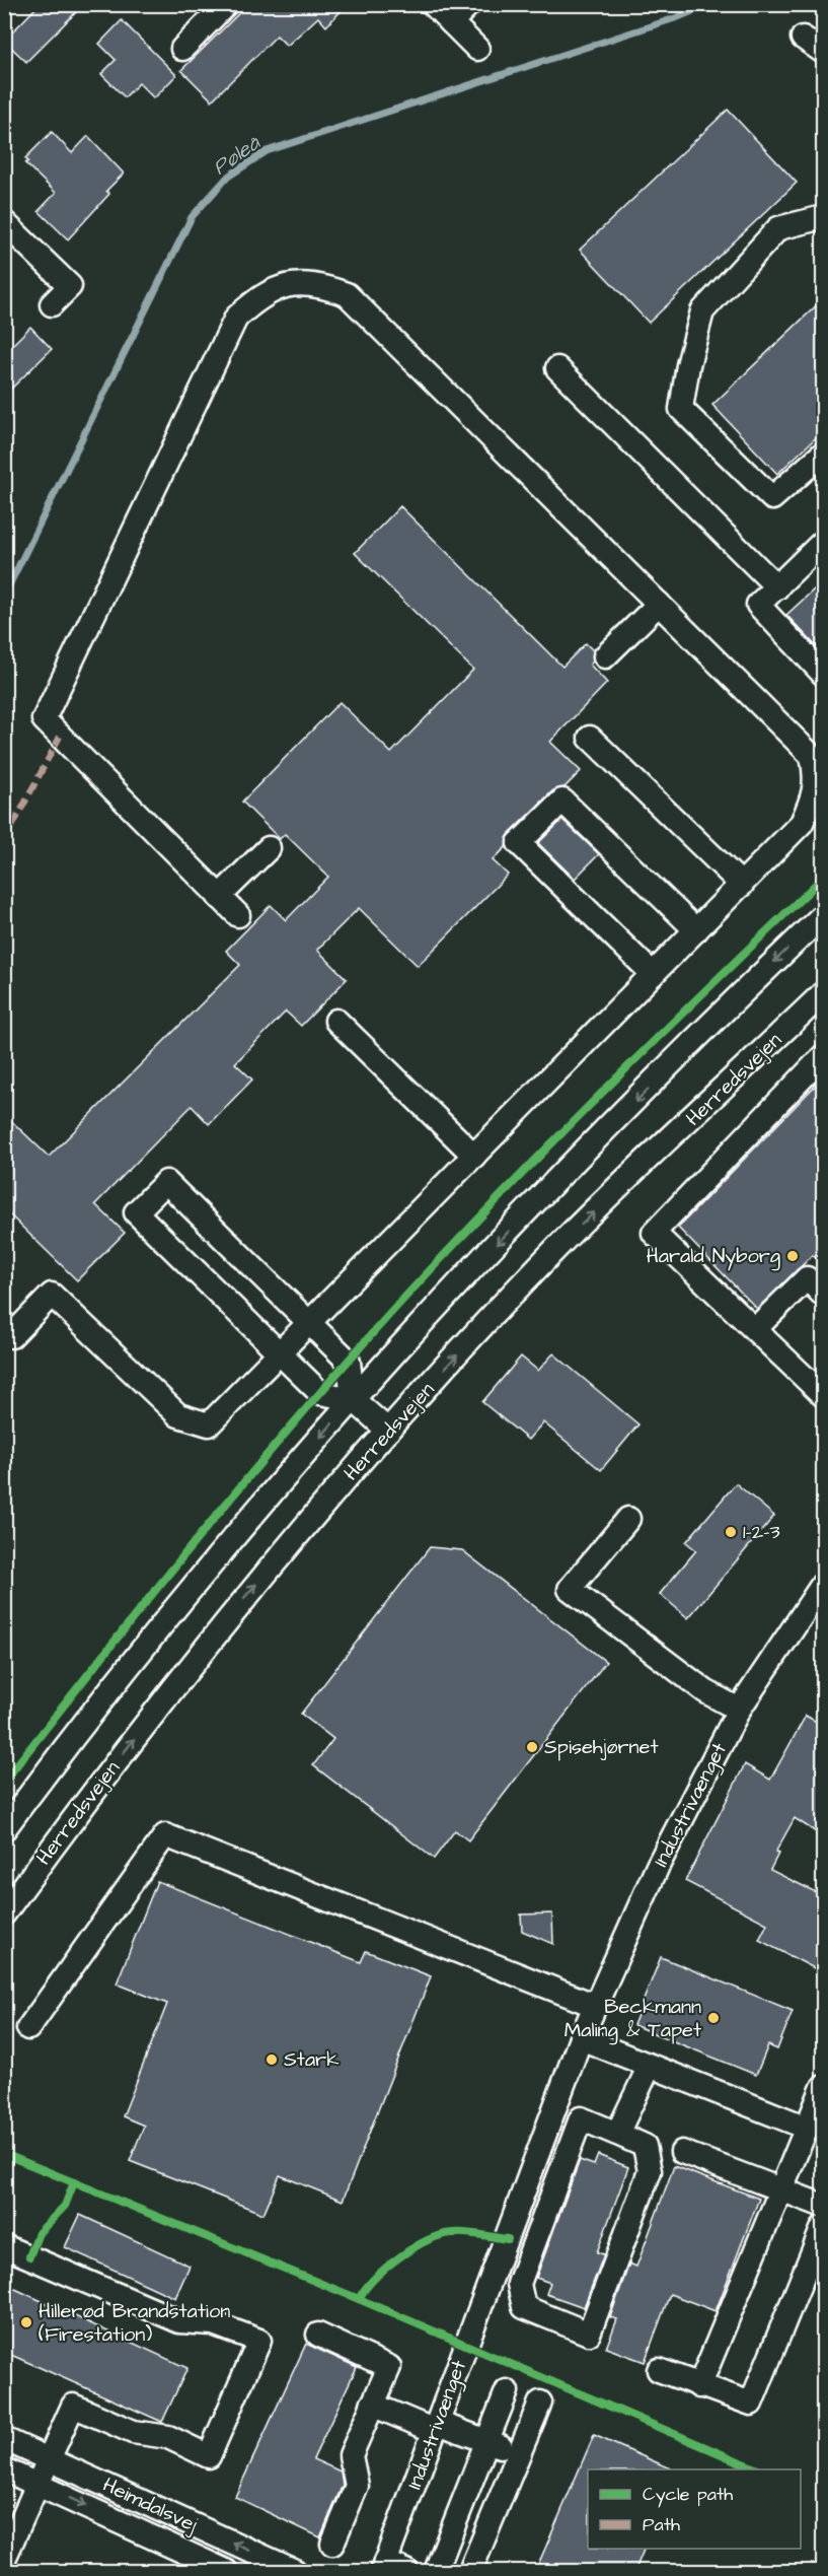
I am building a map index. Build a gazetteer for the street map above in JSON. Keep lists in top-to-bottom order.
{
  "streets": {
    "street": ["Herredsvejen", "Industrivænget", "Heimdalsvej"]
  },
  "water": ["Pøleå"],
  "places": [
    "Harald Nyborg",
    "1-2-3",
    "Spisehjørnet",
    "Beckmann Maling & Tapet",
    "Stark",
    "Hillerød Brandstation (Firestation)"
  ],
  "legend": ["Cycle path", "Path"]
}
